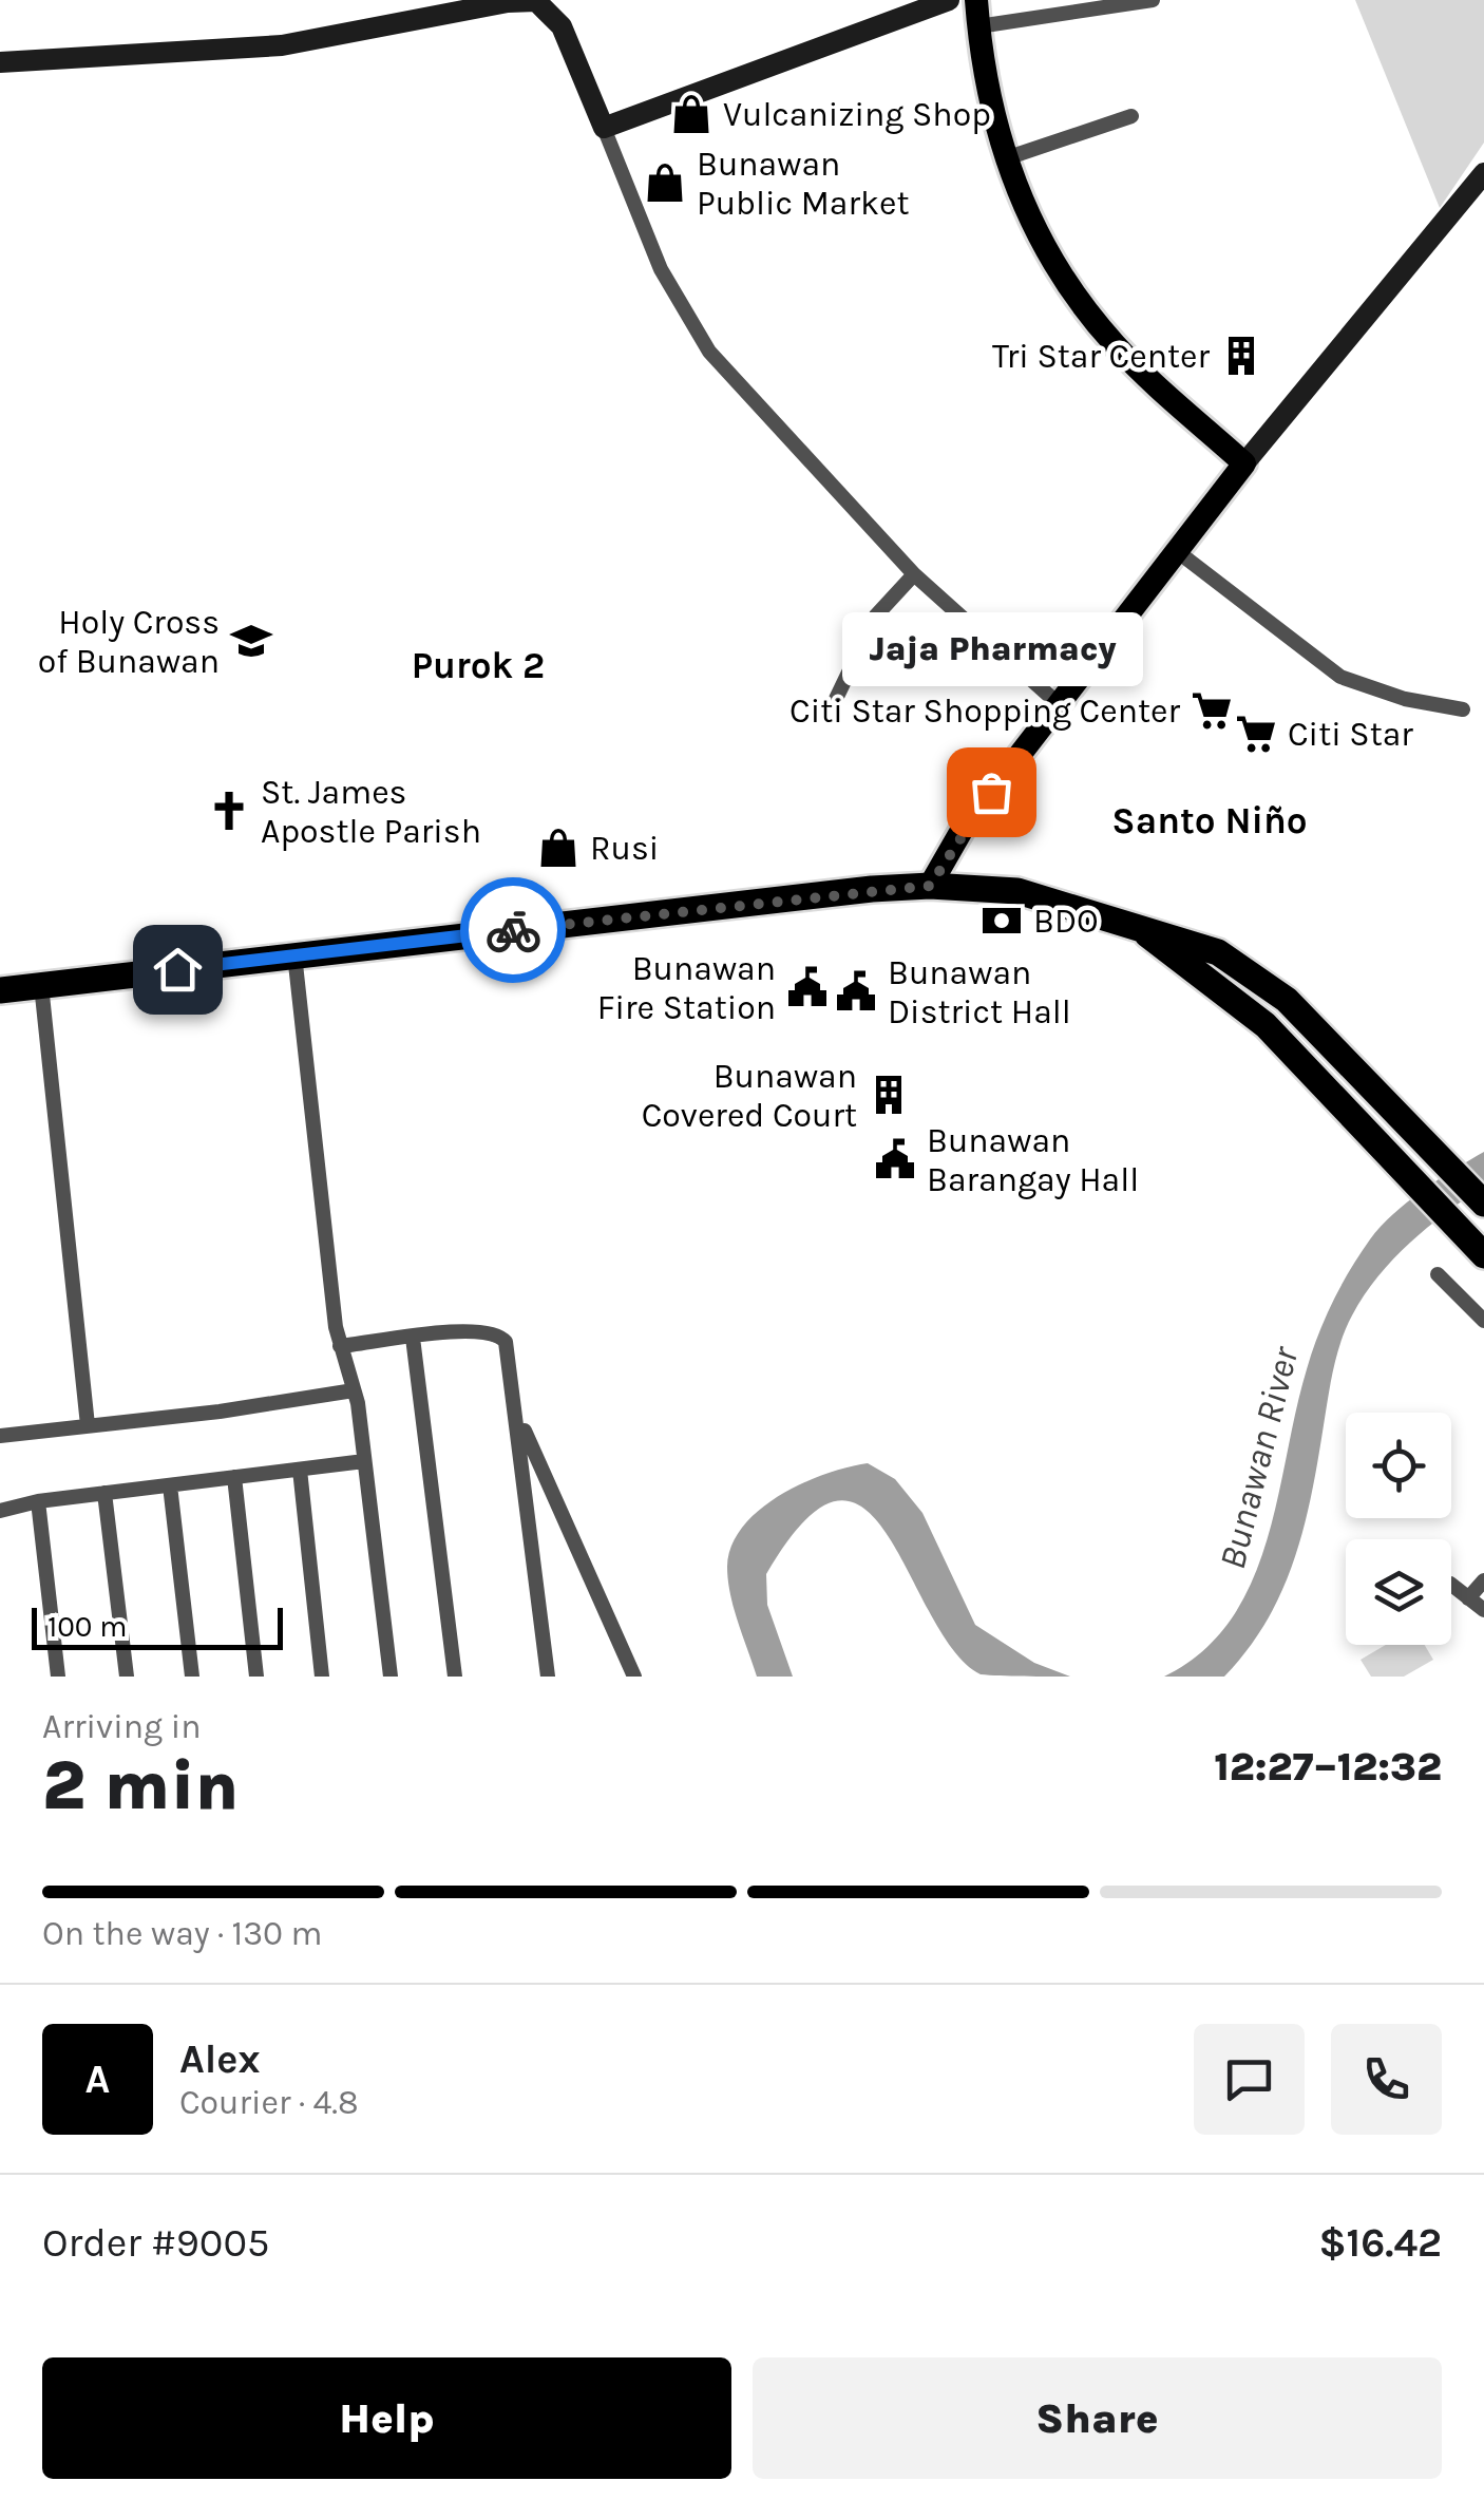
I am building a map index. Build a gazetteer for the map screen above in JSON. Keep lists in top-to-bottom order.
{
  "districts": ["Purok 2", "Santo Niño"],
  "water": ["Bunawan River"],
  "places": {
    "shop": ["Vulcanizing Shop", "Bunawan Public Market", "Rusi"],
    "building": ["Tri Star Center", "Bunawan Covered Court"],
    "school or university": ["Holy Cross of Bunawan"],
    "supermarket": ["Citi Star Shopping Center", "Citi Star"],
    "other": ["Jaja Pharmacy"],
    "church": ["St. James Apostle Parish"],
    "bank": ["BDO"],
    "public building": ["Bunawan Fire Station", "Bunawan District Hall", "Bunawan Barangay Hall"]
  },
  "scale_bar": "100 m",
  "page": {
    "bubble": "Jaja Pharmacy",
    "scale": "100 m",
    "heading": ["2 min", "Arriving in", "12:27–12:32"],
    "panel": [
      "Alex",
      "Courier · 4.8",
      "Order #9005",
      "$16.42"
    ],
    "bar": "On the way · 130 m",
    "round": "A",
    "buttons": ["Help", "Share"]
  }
}
